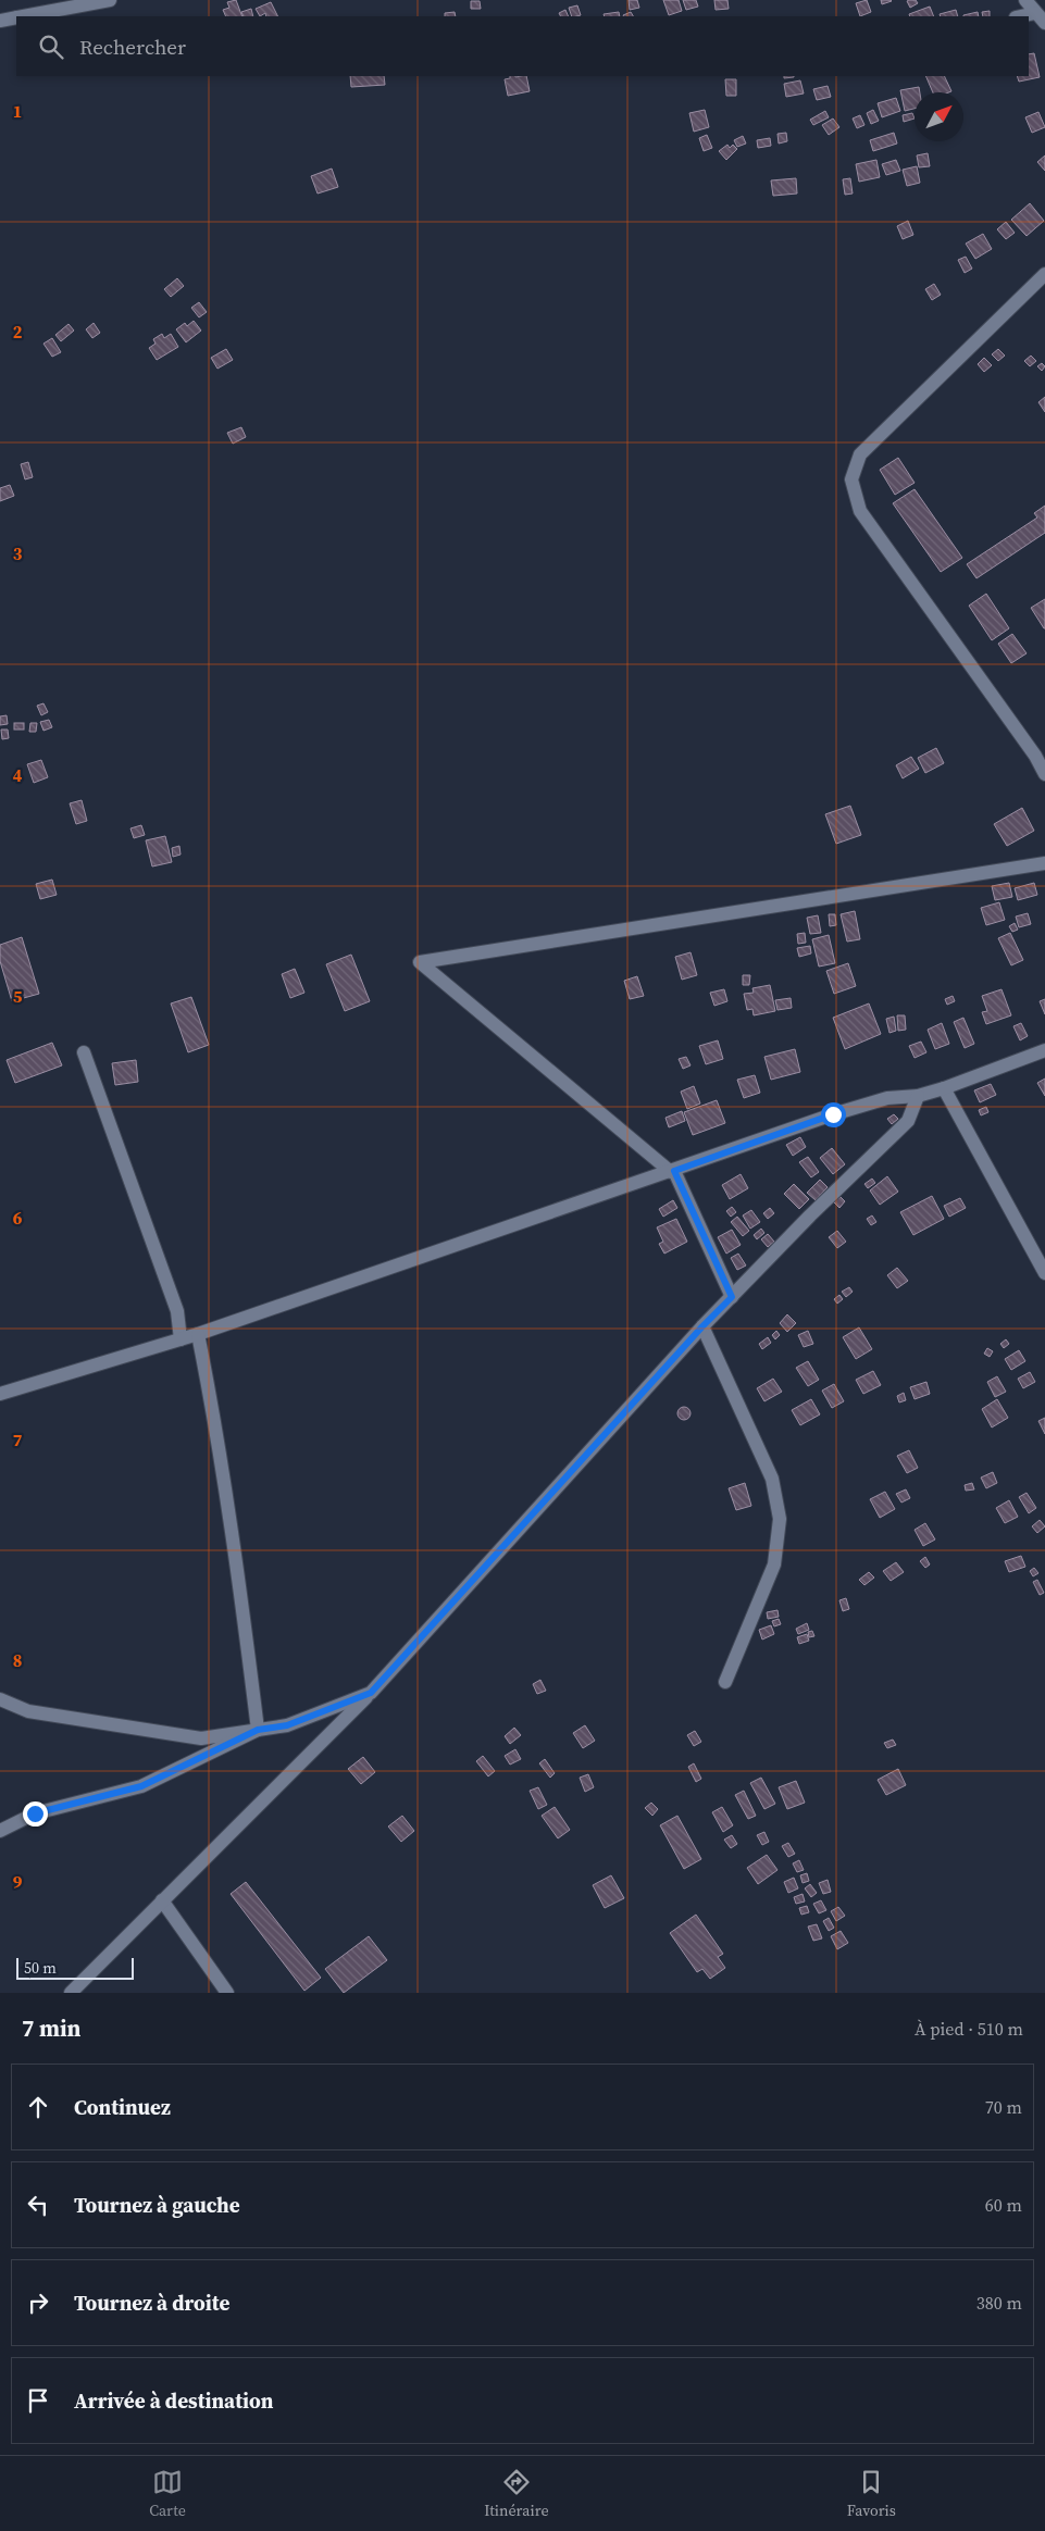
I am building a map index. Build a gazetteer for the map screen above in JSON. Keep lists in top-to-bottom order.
{
  "scale_bar": "50 m",
  "north": "top right",
  "page": {
    "search": "Rechercher",
    "scale": "50 m",
    "heading": ["7 min", "À pied · 510 m"],
    "list": [
      ["Continuez", "70 m"],
      ["Tournez à gauche", "60 m"],
      ["Tournez à droite", "380 m"],
      "Arrivée à destination"
    ],
    "nav": ["Carte", "Itinéraire", "Favoris"]
  },
  "grid": {
    "rows": [
      "1",
      "2",
      "3",
      "4",
      "5",
      "6",
      "7",
      "8",
      "9"
    ]
  }
}
